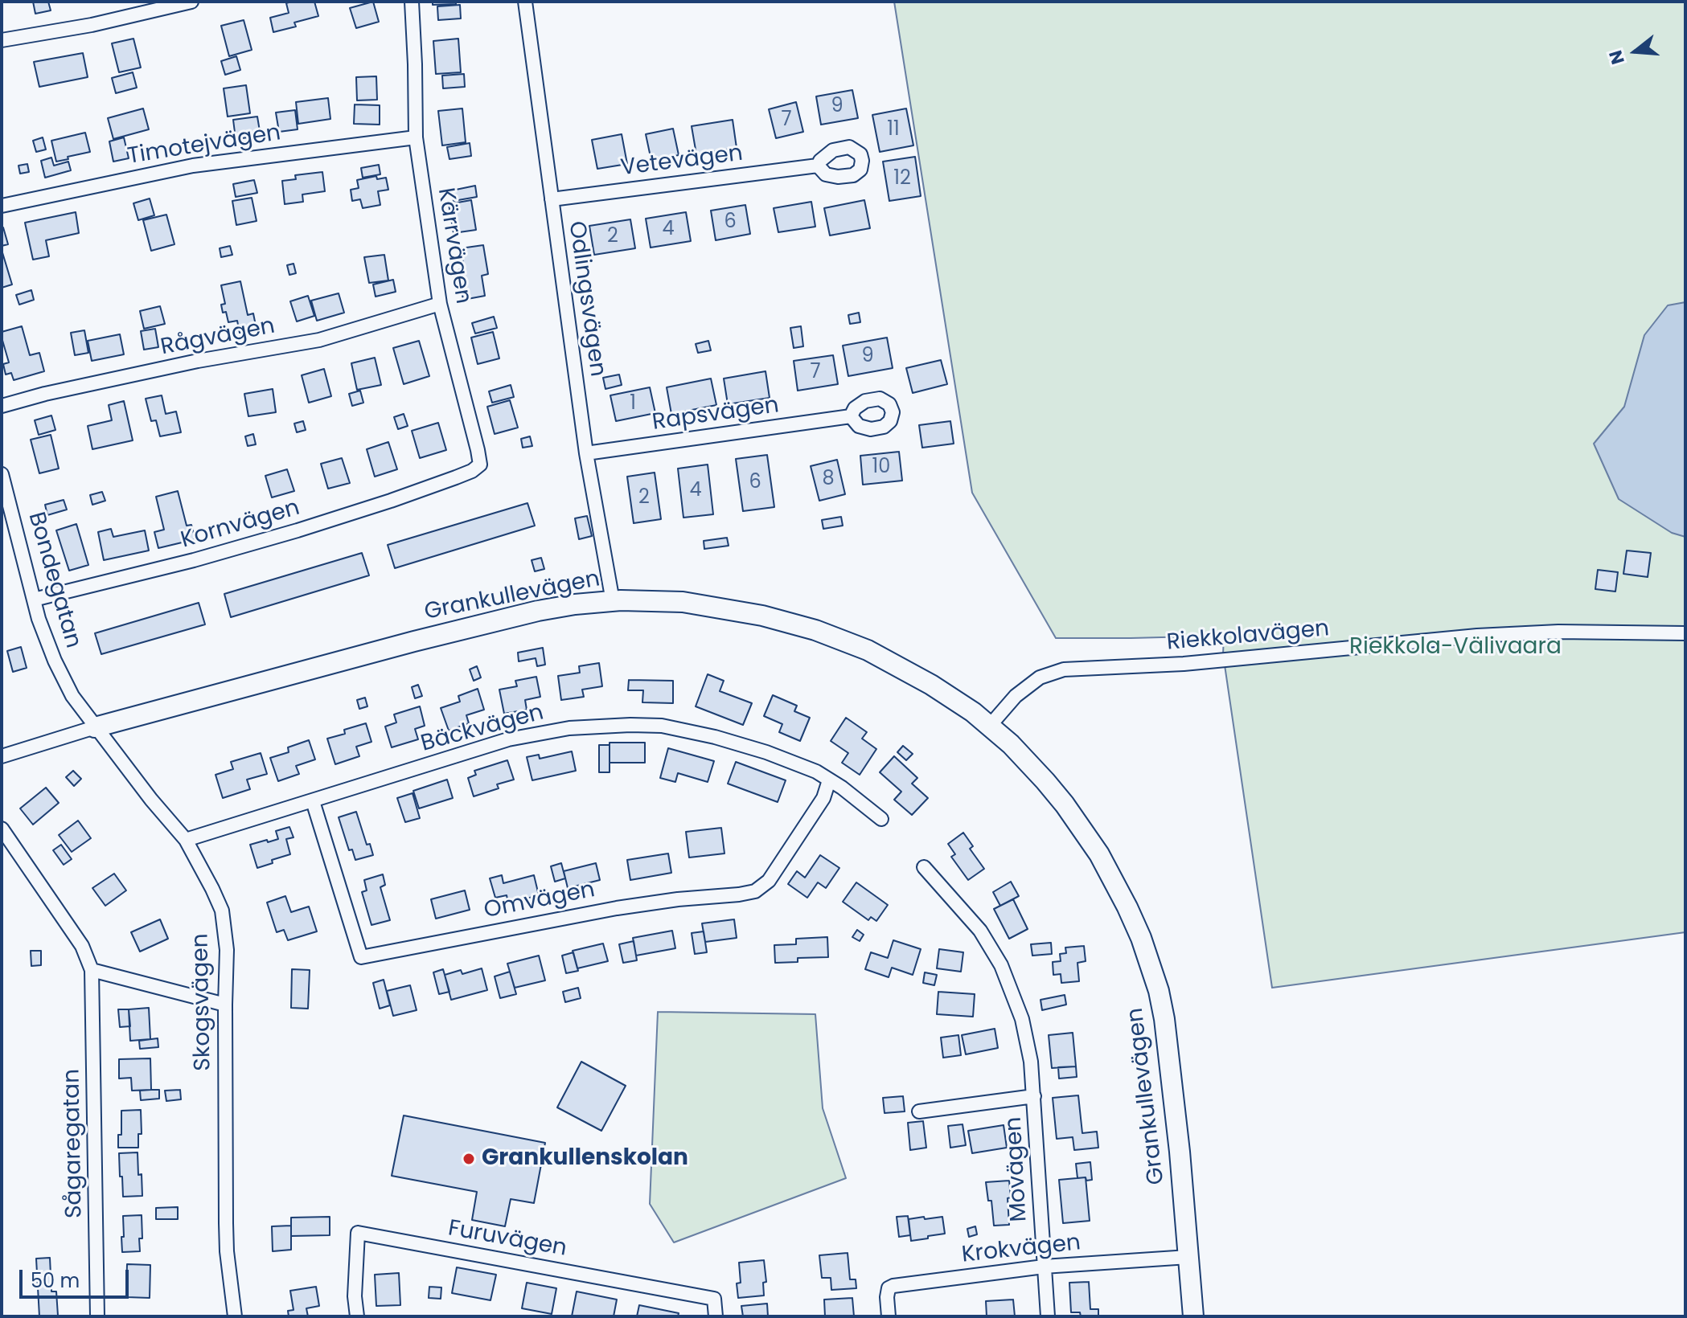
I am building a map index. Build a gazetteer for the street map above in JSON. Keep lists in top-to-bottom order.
{
  "streets": {
    "street": [
      "Timotejvägen",
      "Vetevägen",
      "Kärrvägen",
      "Odlingsvägen",
      "Rågvägen",
      "Rapsvägen",
      "Kornvägen",
      "Bondegatan",
      "Grankullevägen",
      "Riekkolavägen",
      "Bäckvägen",
      "Omvägen",
      "Skogsvägen",
      "Sågaregatan",
      "Movägen",
      "Furuvägen",
      "Krokvägen"
    ]
  },
  "crossings": [
    ["Timotejvägen", "Kärrvägen"],
    ["Vetevägen", "Odlingsvägen"],
    ["Kärrvägen", "Rågvägen"],
    ["Kärrvägen", "Kornvägen"],
    ["Odlingsvägen", "Rapsvägen"],
    ["Odlingsvägen", "Grankullevägen"],
    ["Kornvägen", "Bondegatan"],
    ["Bondegatan", "Grankullevägen"],
    ["Bondegatan", "Skogsvägen"],
    ["Grankullevägen", "Riekkolavägen"],
    ["Grankullevägen", "Skogsvägen"],
    ["Grankullevägen", "Krokvägen"],
    ["Bäckvägen", "Omvägen"],
    ["Bäckvägen", "Skogsvägen"],
    ["Movägen", "Krokvägen"]
  ],
  "parks": ["Riekkola-Välivaara"],
  "places": ["Grankullenskolan"],
  "house_numbers": [
    "9",
    "7",
    "11",
    "12",
    "6",
    "4",
    "2",
    "9",
    "7",
    "1",
    "10",
    "8",
    "6",
    "4",
    "2"
  ],
  "scale_bar": "50 m",
  "north": "left"
}
